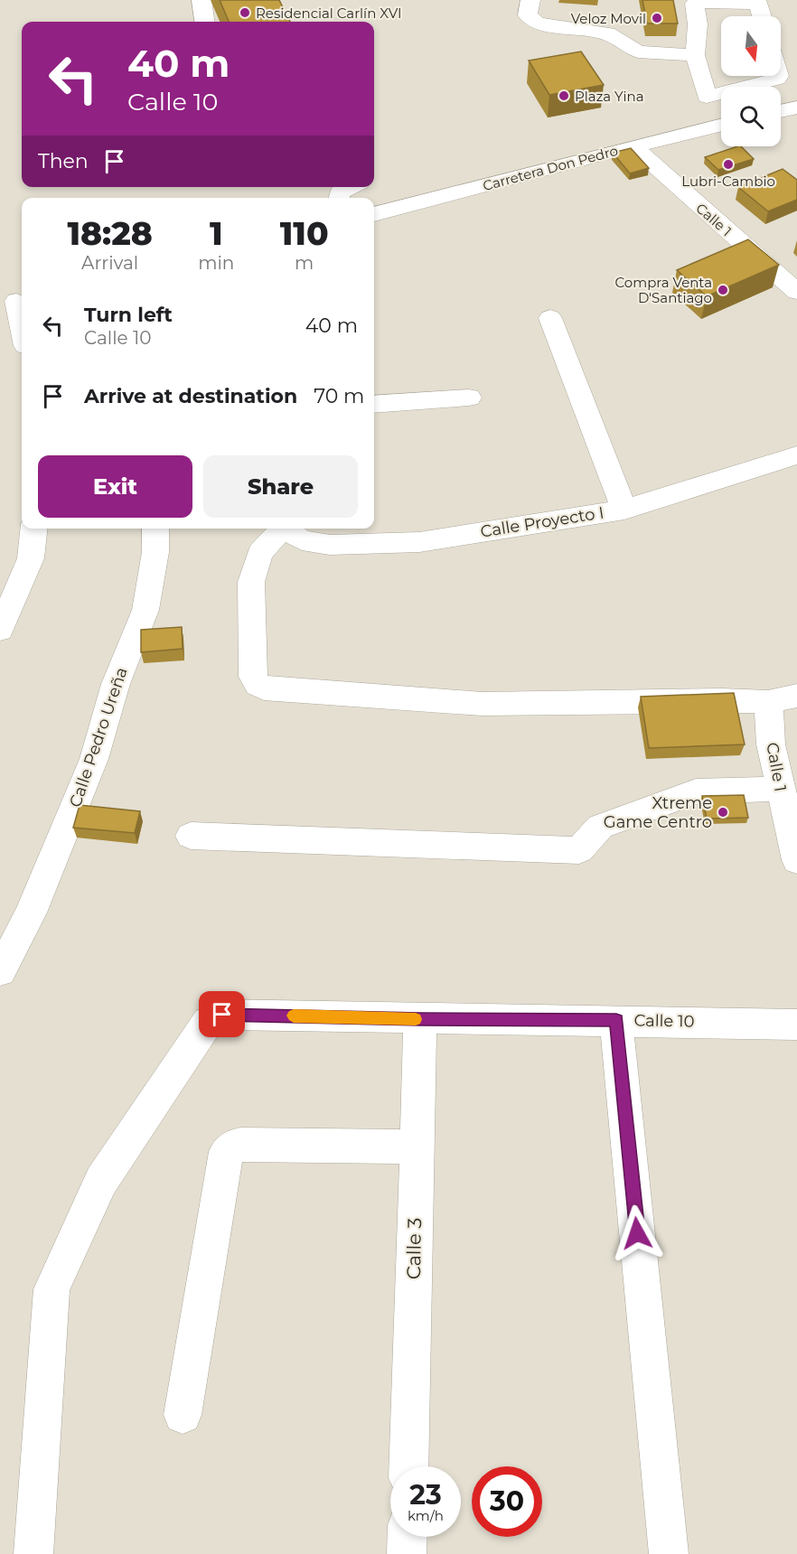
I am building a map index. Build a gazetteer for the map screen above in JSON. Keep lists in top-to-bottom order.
{
  "streets": {
    "street": [
      "Carretera Don Pedro",
      "Calle 1",
      "Calle Proyecto I",
      "Calle Pedro Ureña",
      "Calle 10",
      "Calle 3"
    ]
  },
  "crossings": [
    ["Carretera Don Pedro", "Calle 1"],
    ["Calle 10", "Calle 3"]
  ],
  "places": [
    "Residencial Carlín XVI",
    "Veloz Movil",
    "Plaza Yina",
    "Lubri-Cambio",
    "Compra Venta D'Santiago",
    "Xtreme Game Centro"
  ],
  "north": "bottom",
  "page": {
    "turn": ["40 m", "Calle 10"],
    "then": "Then",
    "eta": [
      "18:28",
      "Arrival",
      "1",
      "min",
      "110",
      "m"
    ],
    "list": [
      {
        "name": "Turn left",
        "note": "Calle 10",
        "value": "40 m"
      },
      {
        "name": "Arrive at destination",
        "value": "70 m"
      }
    ],
    "buttons": ["Exit", "Share"],
    "speed": "23 km/h",
    "limit": "30"
  }
}
